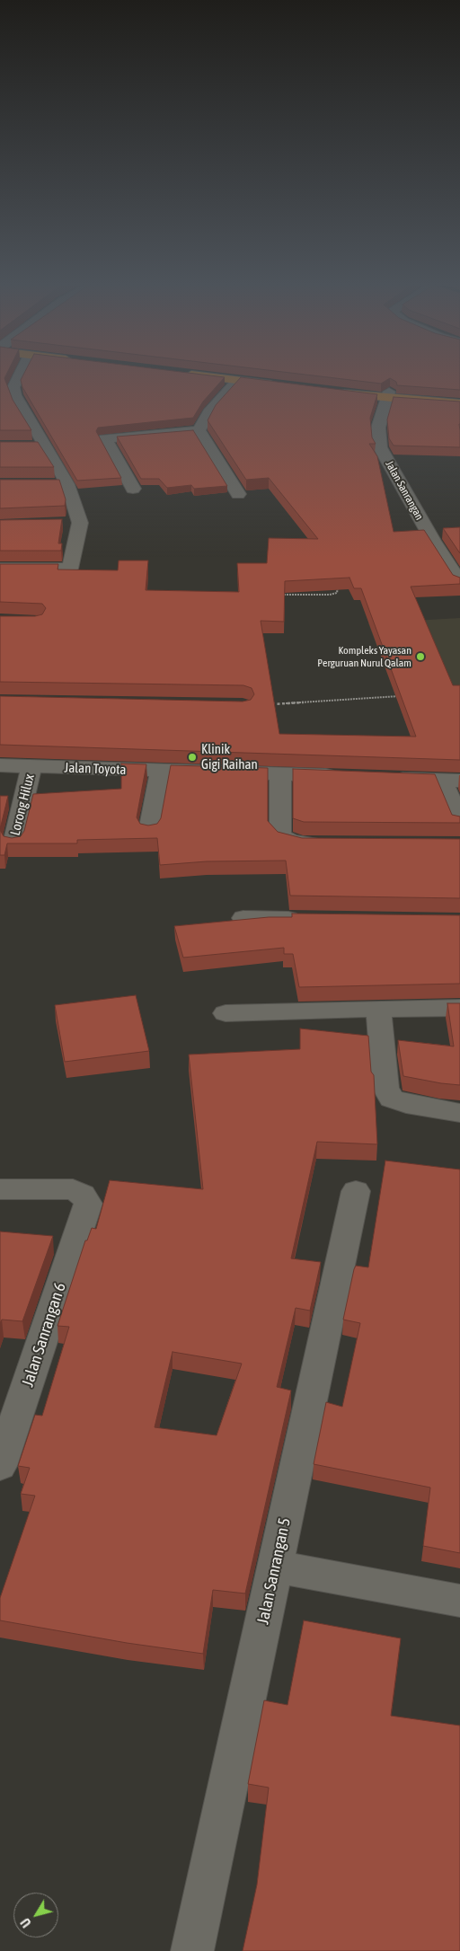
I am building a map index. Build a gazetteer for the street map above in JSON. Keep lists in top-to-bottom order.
{
  "streets": {
    "street": [
      "Jalan Sanrangan",
      "Jalan Toyota",
      "Lorong Hilux",
      "Jalan Sanrangan 6",
      "Jalan Sanrangan 5"
    ]
  },
  "crossings": [
    ["Jalan Toyota", "Lorong Hilux"]
  ],
  "places": ["Kompleks Yayasan Perguruan Nurul Qalam", "Klinik Gigi Raihan"],
  "north": "bottom left"
}
